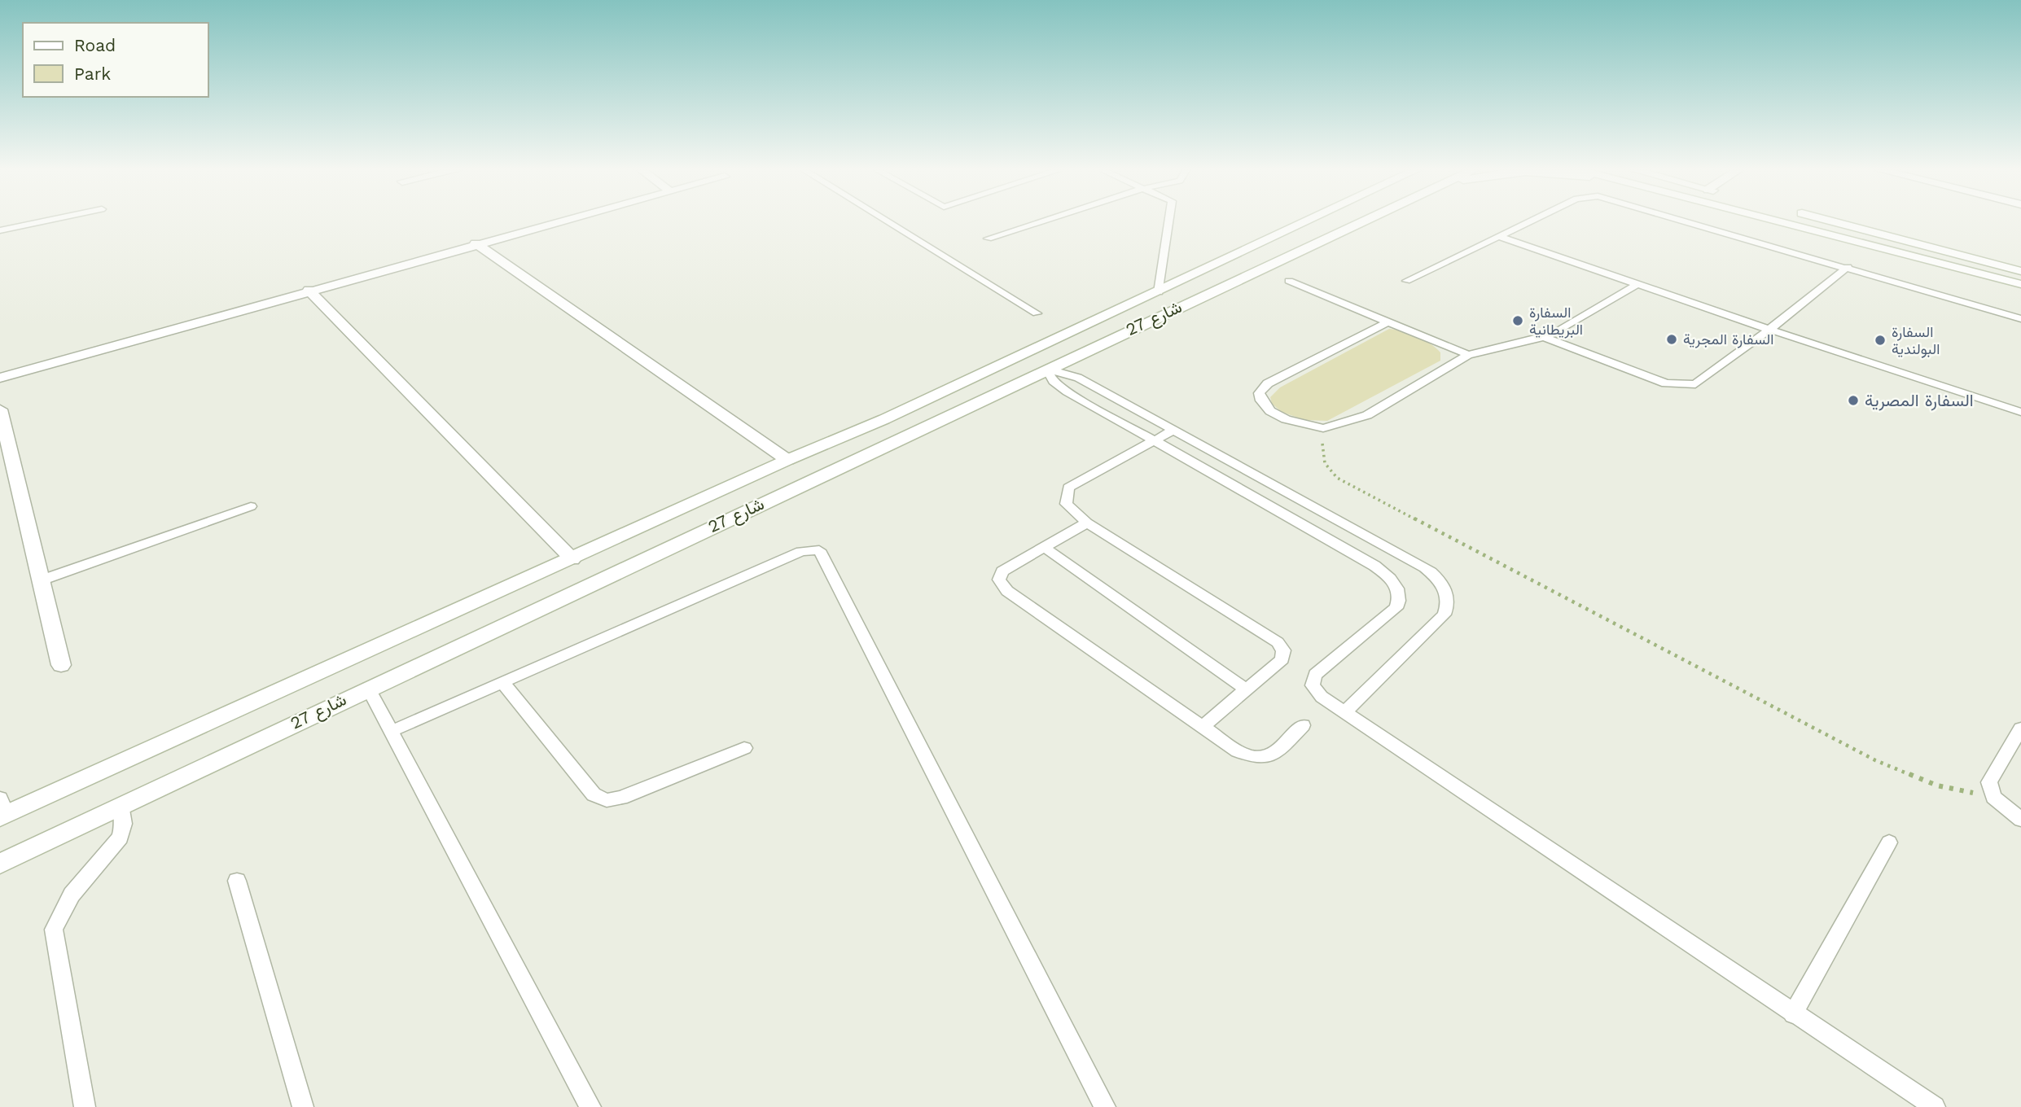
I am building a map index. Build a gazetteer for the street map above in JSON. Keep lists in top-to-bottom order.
{
  "streets": {
    "main road": ["شارع 27"]
  },
  "places": [
    "السفارة البريطانية",
    "السفارة المجرية",
    "السفارة البولندية",
    "السفارة المصرية"
  ],
  "legend": ["Road", "Park"]
}
